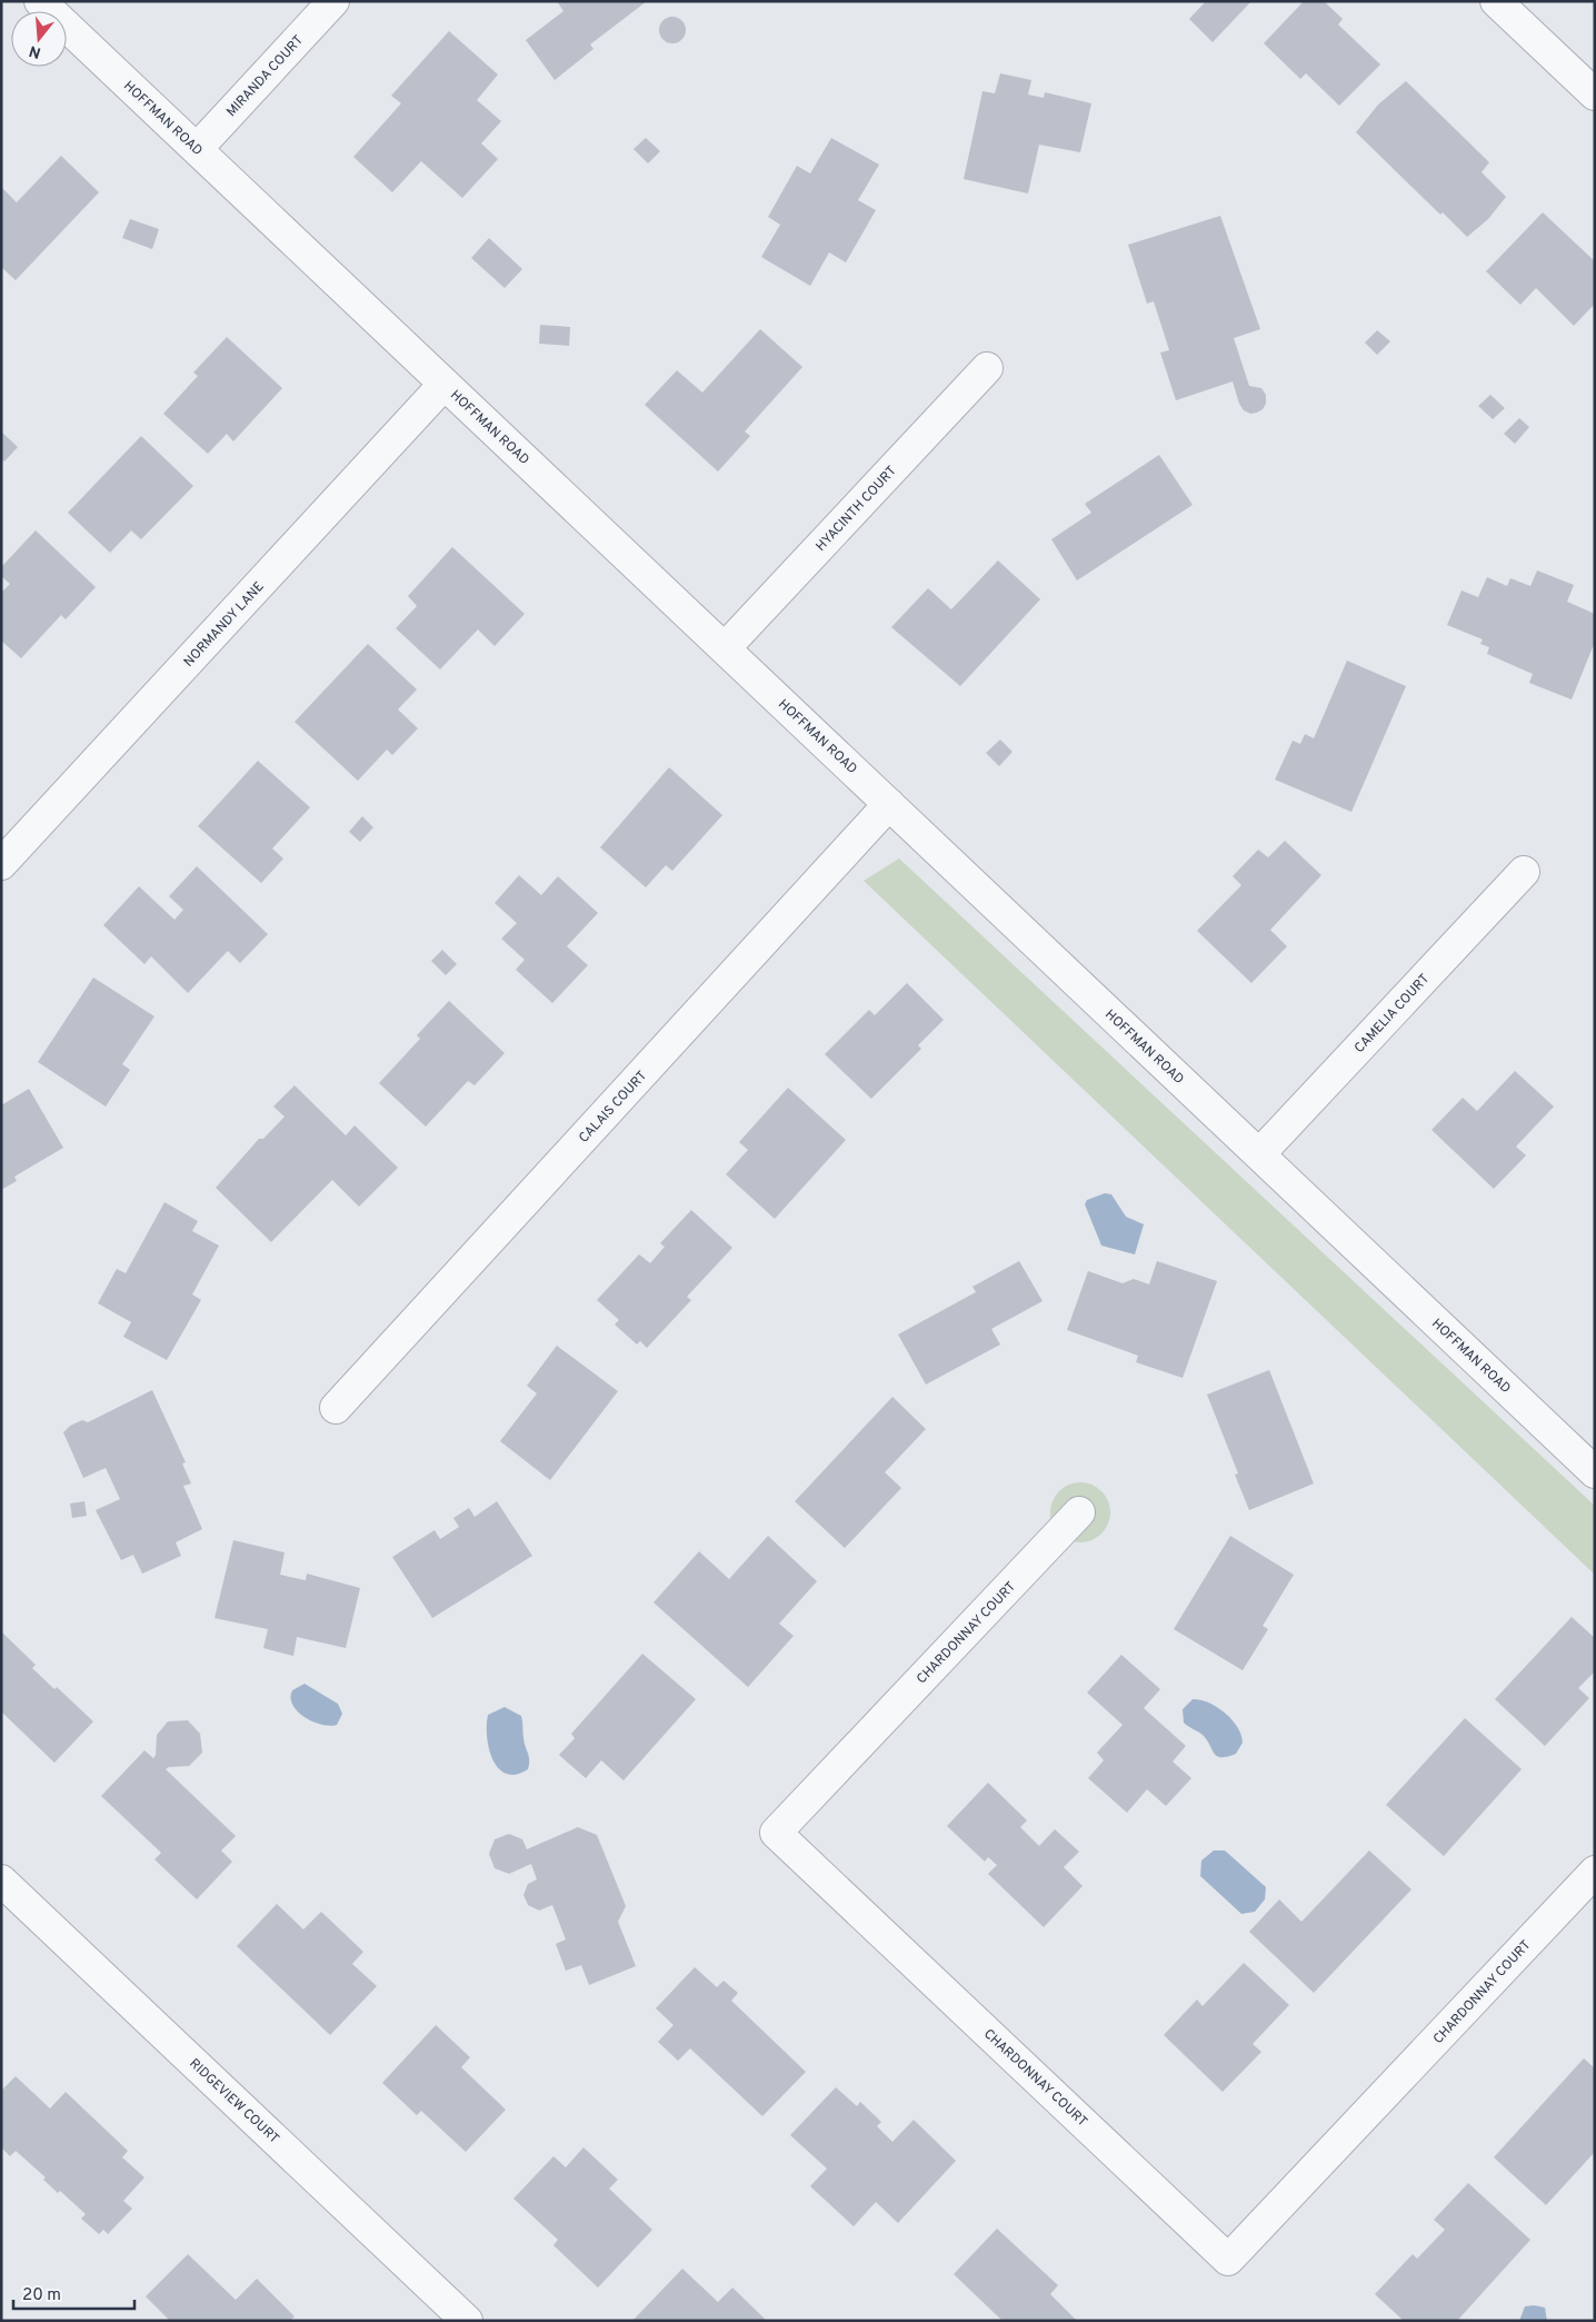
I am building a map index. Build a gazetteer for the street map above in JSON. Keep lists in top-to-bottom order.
{
  "streets": {
    "street": [
      "MIRANDA COURT",
      "HOFFMAN ROAD",
      "HYACINTH COURT",
      "NORMANDY LANE",
      "CAMELIA COURT",
      "CALAIS COURT",
      "CHARDONNAY COURT",
      "RIDGEVIEW COURT"
    ]
  },
  "crossings": [
    ["MIRANDA COURT", "HOFFMAN ROAD"],
    ["HOFFMAN ROAD", "HYACINTH COURT"],
    ["HOFFMAN ROAD", "NORMANDY LANE"],
    ["HOFFMAN ROAD", "CAMELIA COURT"],
    ["HOFFMAN ROAD", "CALAIS COURT"]
  ],
  "scale_bar": "20 m",
  "north": "bottom"
}
